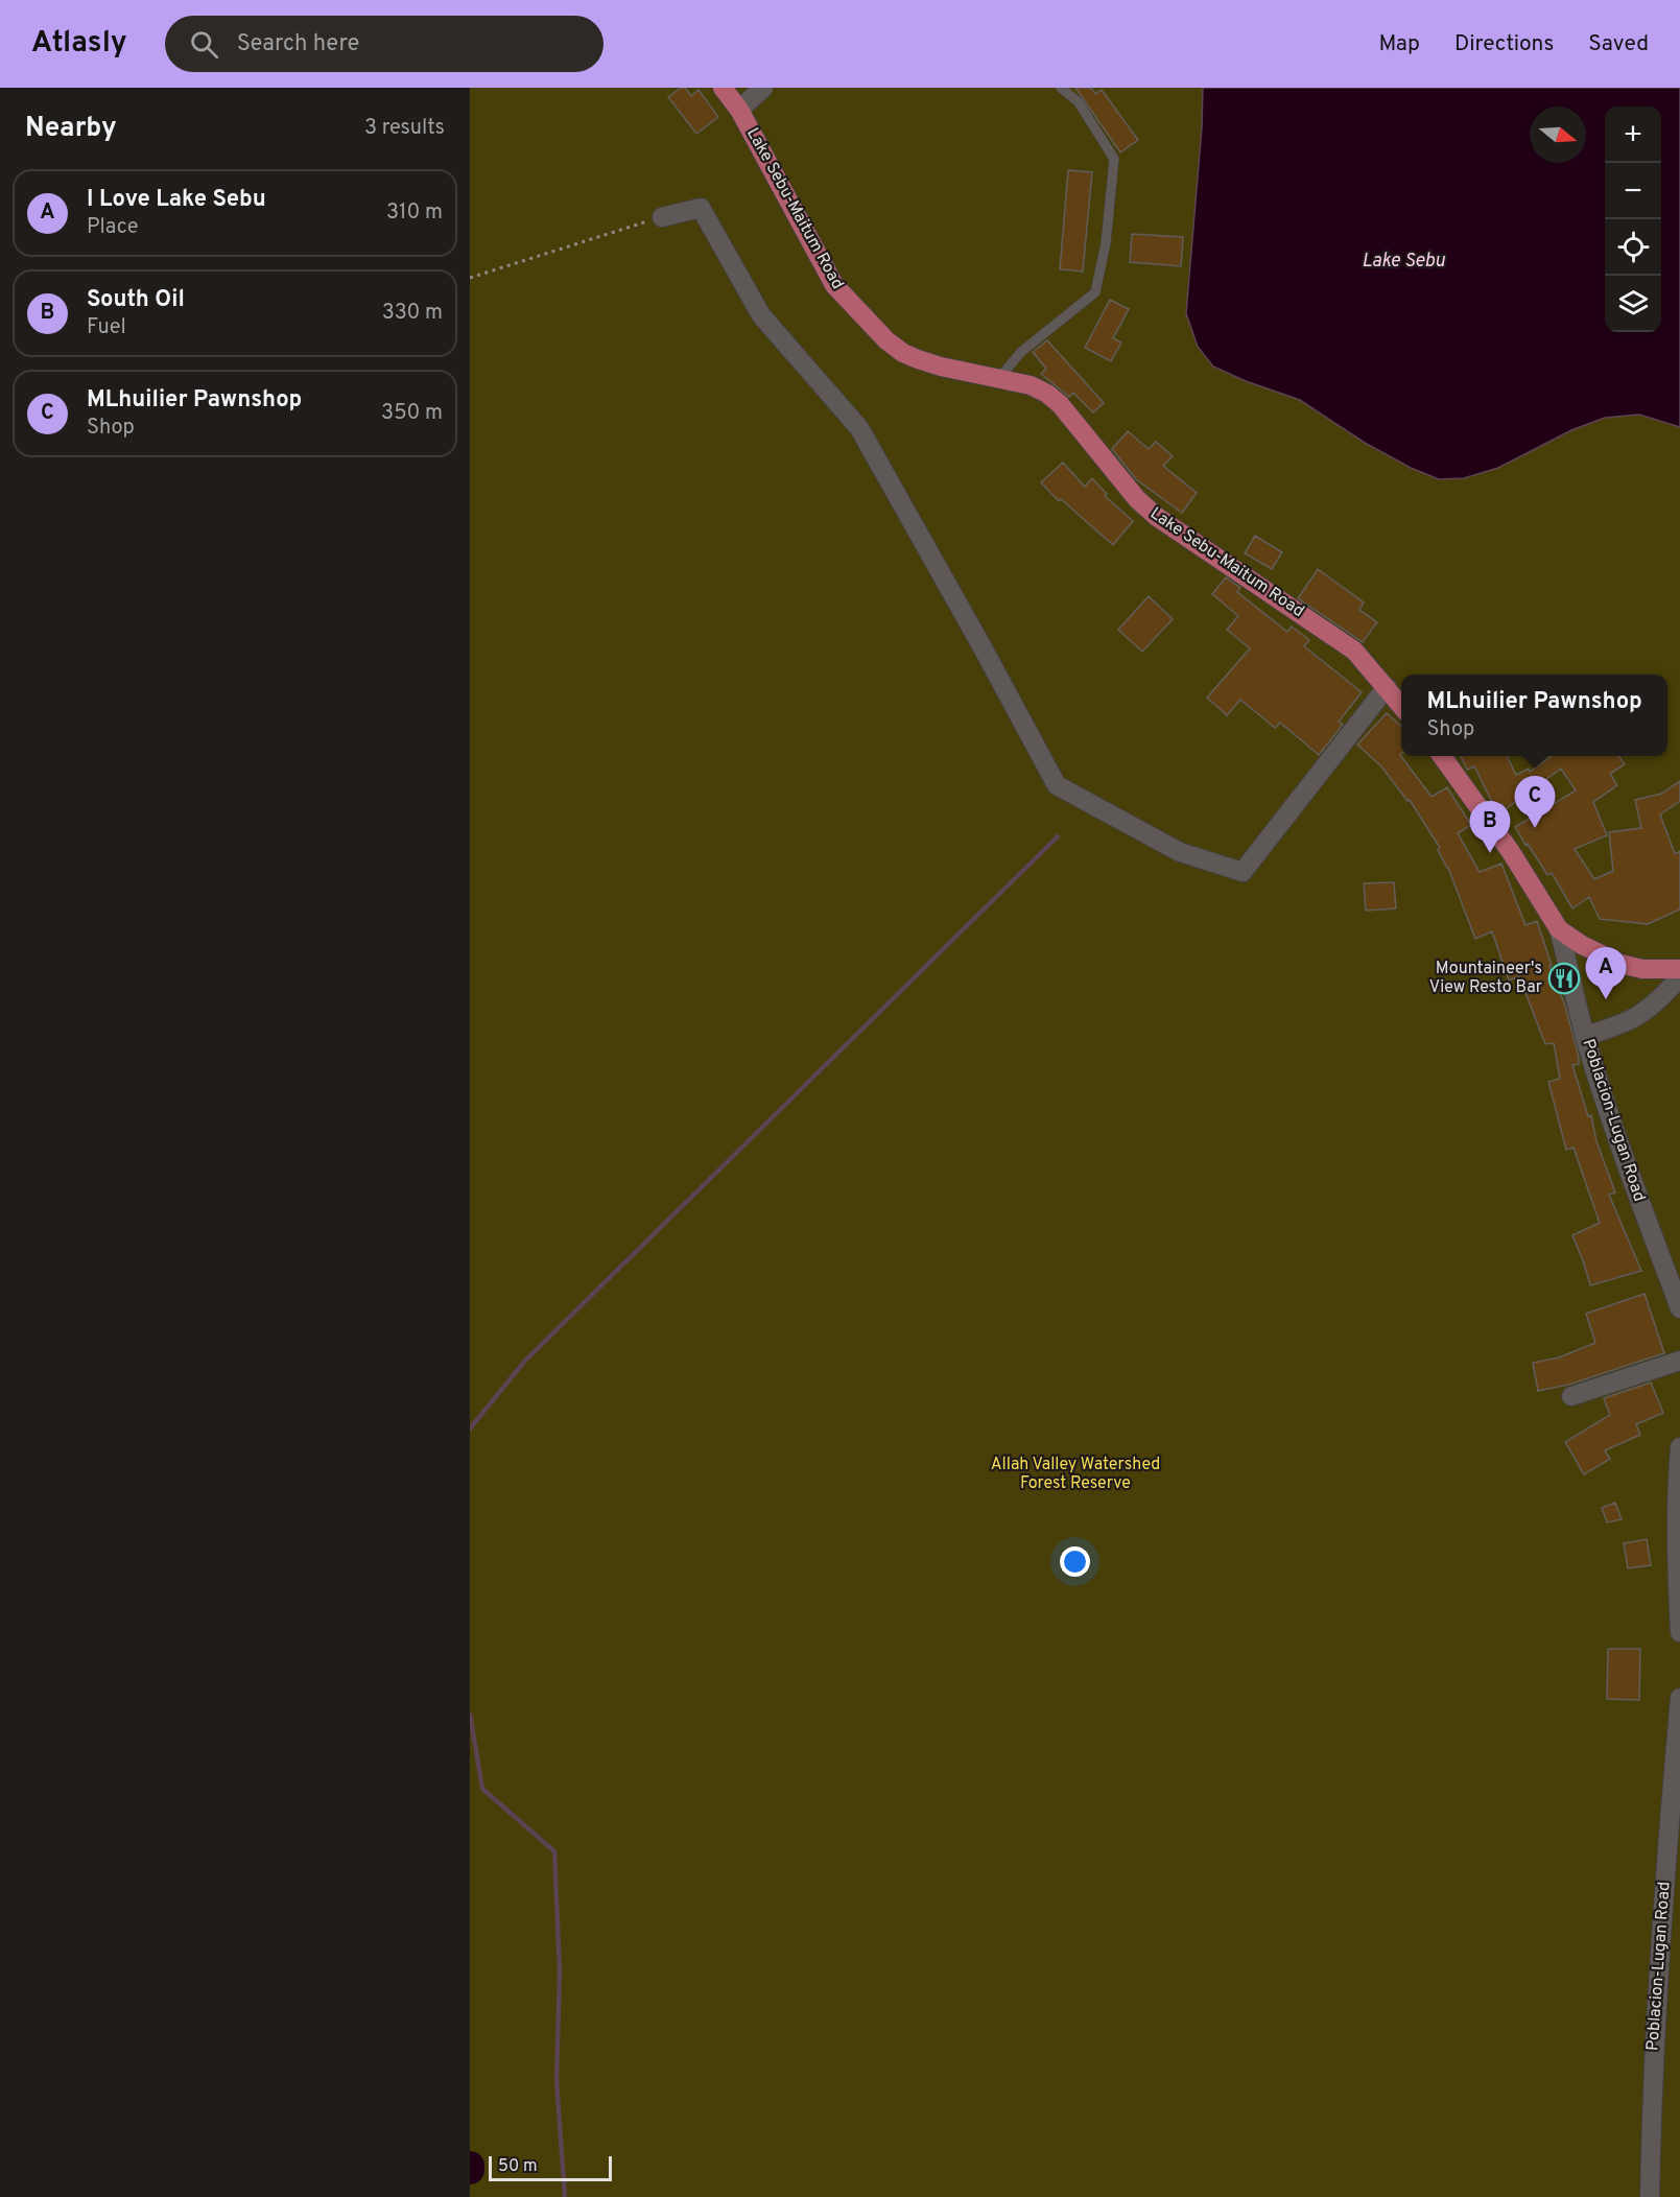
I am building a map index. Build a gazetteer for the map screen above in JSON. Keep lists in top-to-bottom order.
{
  "streets": {
    "main road": ["Lake Sebu-Maitum Road"],
    "street": ["Poblacion-Lugan Road"]
  },
  "water": ["Lake Sebu"],
  "parks": ["Allah Valley Watershed Forest Reserve"],
  "places": {
    "restaurant": ["Mountaineer's View Resto Bar"]
  },
  "scale_bar": "50 m",
  "north": "right",
  "page": {
    "header": "Atlasly",
    "search": "Search here",
    "nav": ["Map", "Directions", "Saved"],
    "heading": ["Nearby", "3 results"],
    "map_buttons": ["+", "−"],
    "list": [
      {
        "mark": "A",
        "name": "I Love Lake Sebu",
        "note": "Place",
        "value": "310 m"
      },
      {
        "mark": "B",
        "name": "South Oil",
        "note": "Fuel",
        "value": "330 m"
      },
      {
        "mark": "C",
        "name": "MLhuilier Pawnshop",
        "note": "Shop",
        "value": "350 m"
      }
    ],
    "popup": ["MLhuilier Pawnshop", "Shop"],
    "pins": ["C", "B", "A"],
    "scale": "50 m"
  }
}
